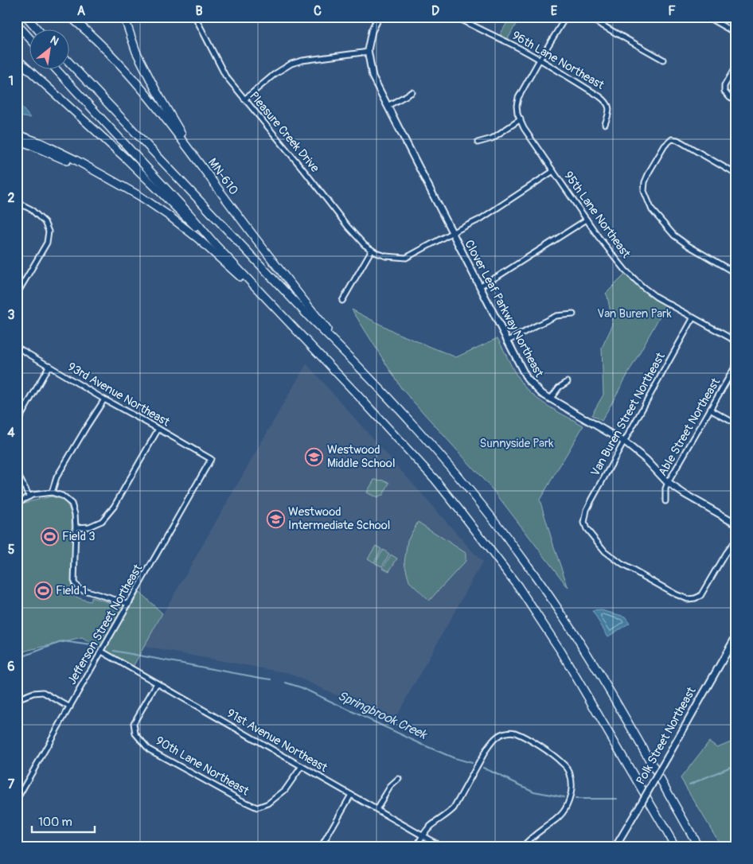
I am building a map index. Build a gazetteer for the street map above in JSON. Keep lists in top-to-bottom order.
{
  "streets": {
    "highway": ["MN-610"],
    "street": [
      "96th Lane Northeast",
      "Pleasure Creek Drive",
      "95th Lane Northeast",
      "Clover Leaf Parkway Northeast",
      "93rd Avenue Northeast",
      "Van Buren Street Northeast",
      "Able Street Northeast",
      "Jefferson Street Northeast",
      "Polk Street Northeast",
      "91st Avenue Northeast",
      "90th Lane Northeast"
    ]
  },
  "crossings": [
    ["95th Lane Northeast", "Van Buren Street Northeast"],
    ["Clover Leaf Parkway Northeast", "Van Buren Street Northeast"],
    ["Clover Leaf Parkway Northeast", "Able Street Northeast"],
    ["93rd Avenue Northeast", "Jefferson Street Northeast"],
    ["Jefferson Street Northeast", "91st Avenue Northeast"],
    ["91st Avenue Northeast", "90th Lane Northeast"]
  ],
  "water": ["Springbrook Creek"],
  "parks": ["Van Buren Park", "Sunnyside Park"],
  "places": {
    "school or university": ["Westwood Middle School", "Westwood Intermediate School"],
    "sports": ["Field 3", "Field 1"]
  },
  "scale_bar": "100 m",
  "north": "top right",
  "grid": {
    "columns": [
      "A",
      "B",
      "C",
      "D",
      "E",
      "F"
    ],
    "rows": [
      "1",
      "2",
      "3",
      "4",
      "5",
      "6",
      "7"
    ]
  }
}
